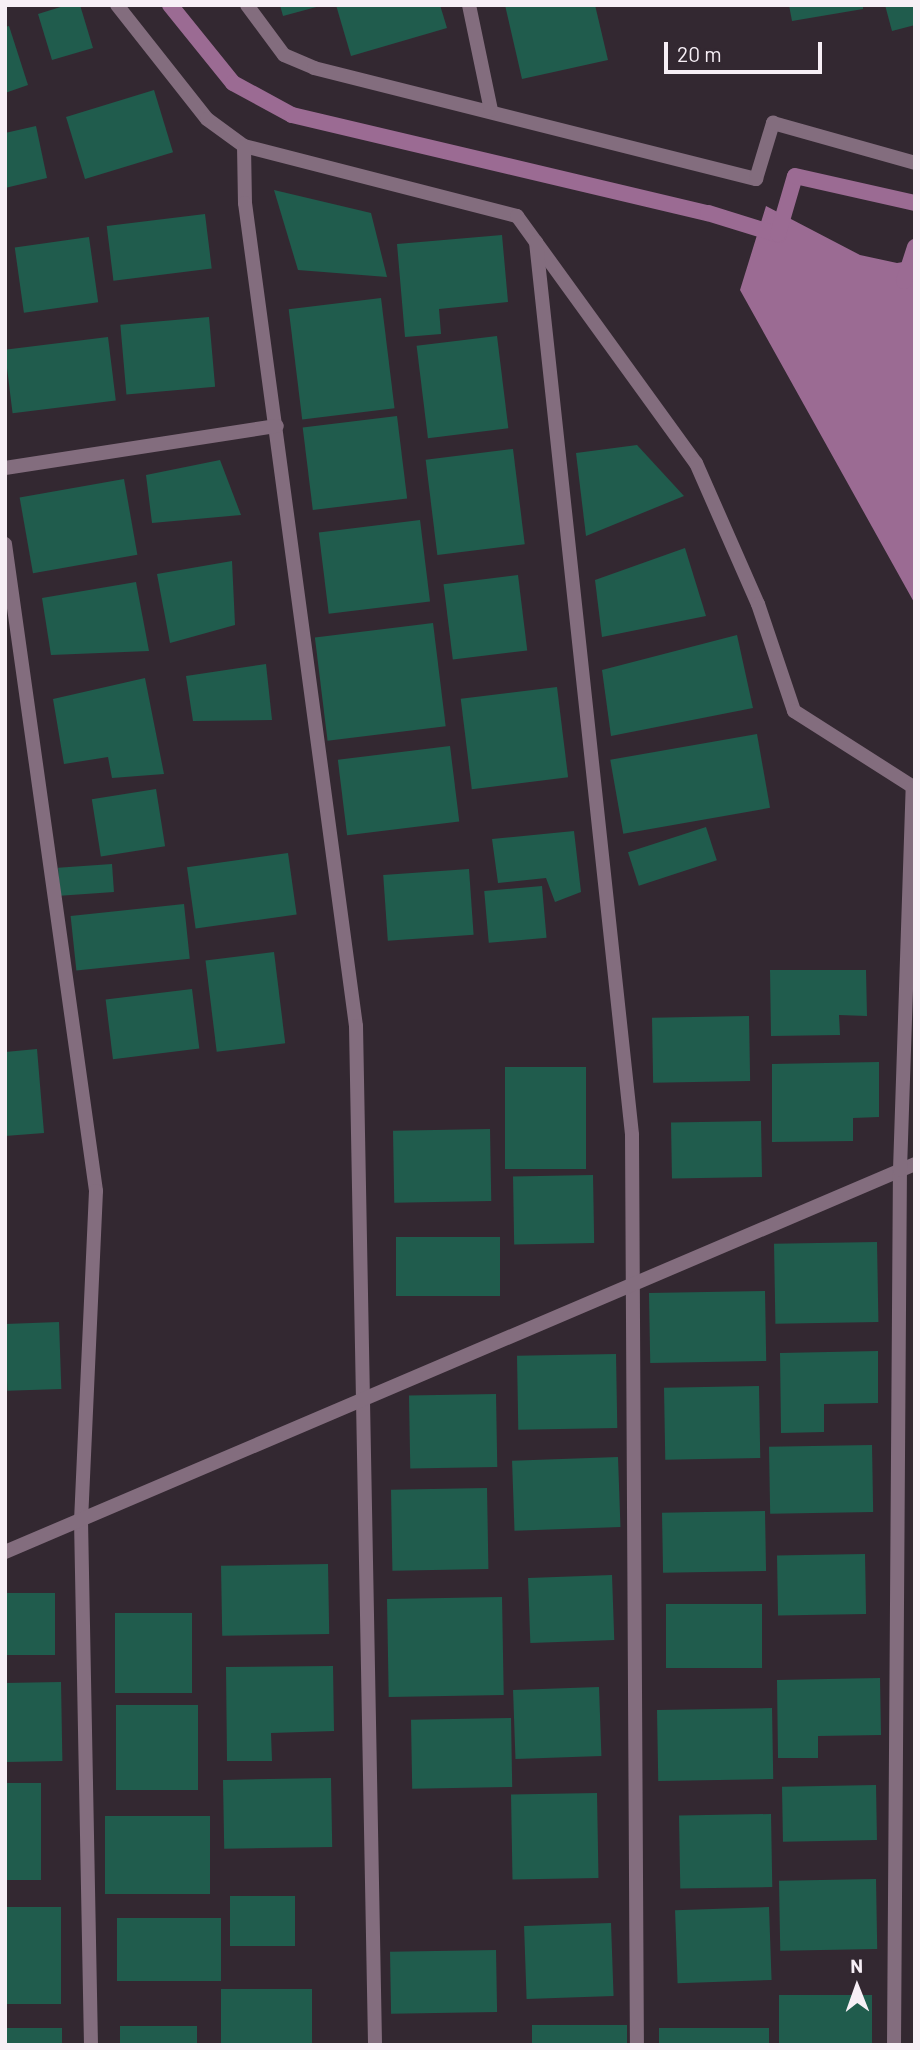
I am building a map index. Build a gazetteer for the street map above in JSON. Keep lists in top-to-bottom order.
{
  "scale_bar": "20 m",
  "north": "top"
}
